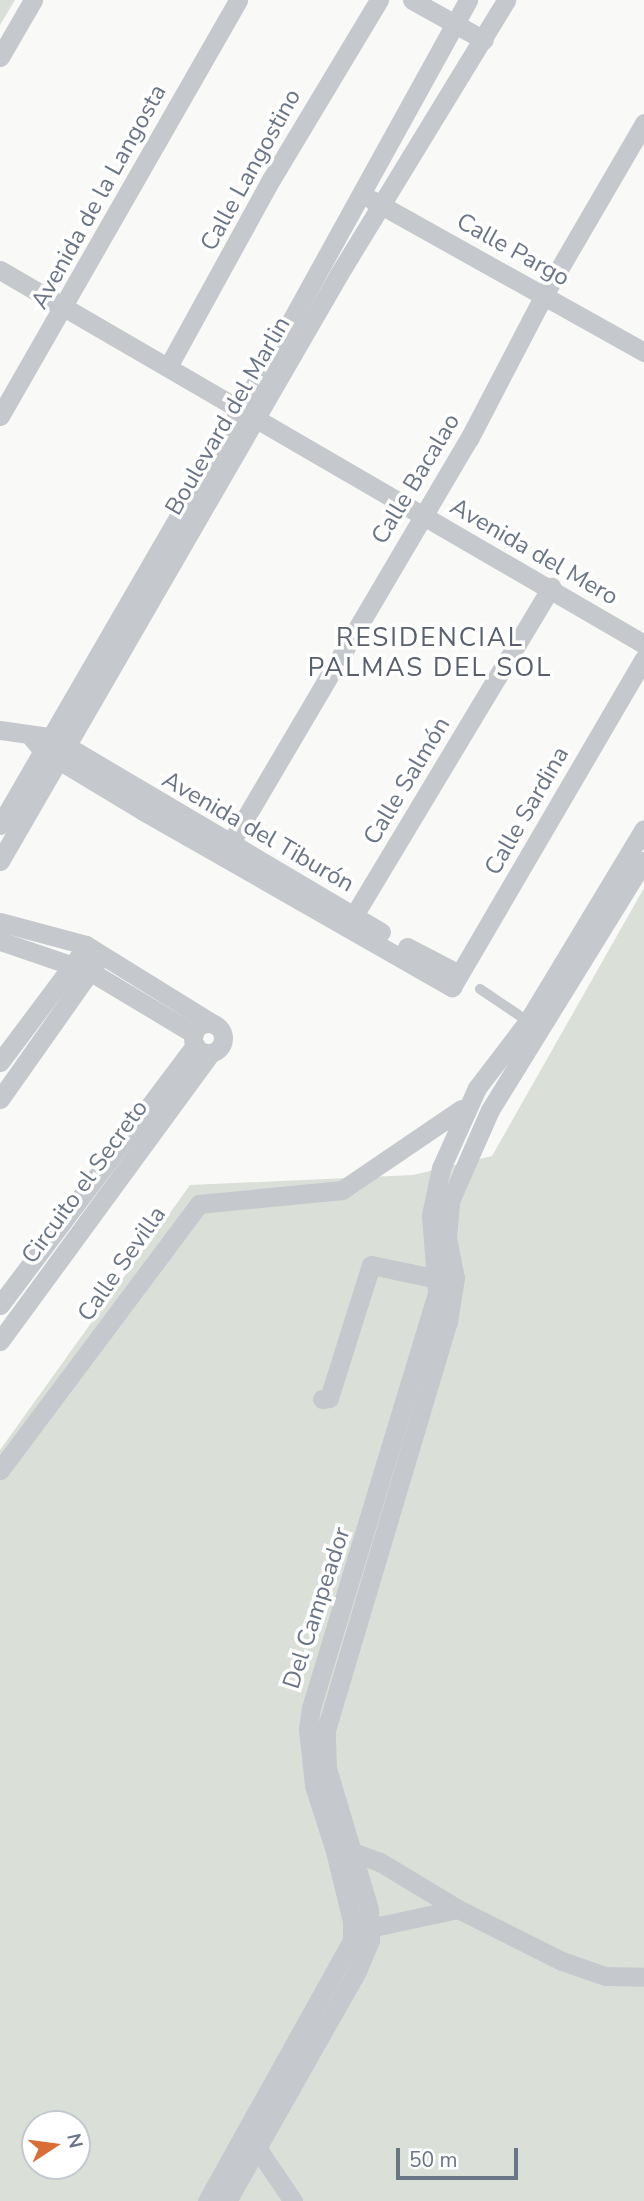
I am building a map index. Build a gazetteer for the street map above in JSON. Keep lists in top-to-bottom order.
{
  "streets": {
    "street": [
      "Calle Langostino",
      "Avenida de la Langosta",
      "Calle Pargo",
      "Boulevard del Marlin",
      "Calle Bacalao",
      "Avenida del Mero",
      "Calle Salmón",
      "Calle Sardina",
      "Avenida del Tiburón",
      "Circuito el Secreto",
      "Calle Sevilla",
      "Del Campeador"
    ]
  },
  "crossings": [
    ["Calle Langostino", "Avenida del Mero"],
    ["Avenida de la Langosta", "Avenida del Mero"],
    ["Calle Pargo", "Boulevard del Marlin"],
    ["Calle Pargo", "Calle Bacalao"],
    ["Boulevard del Marlin", "Avenida del Mero"],
    ["Boulevard del Marlin", "Avenida del Tiburón"],
    ["Calle Bacalao", "Avenida del Mero"],
    ["Calle Bacalao", "Avenida del Tiburón"],
    ["Avenida del Mero", "Calle Salmón"],
    ["Calle Salmón", "Avenida del Tiburón"],
    ["Calle Sardina", "Avenida del Tiburón"],
    ["Calle Sevilla", "Del Campeador"]
  ],
  "districts": ["RESIDENCIAL PALMAS DEL SOL"],
  "scale_bar": "50 m",
  "north": "right"
}
